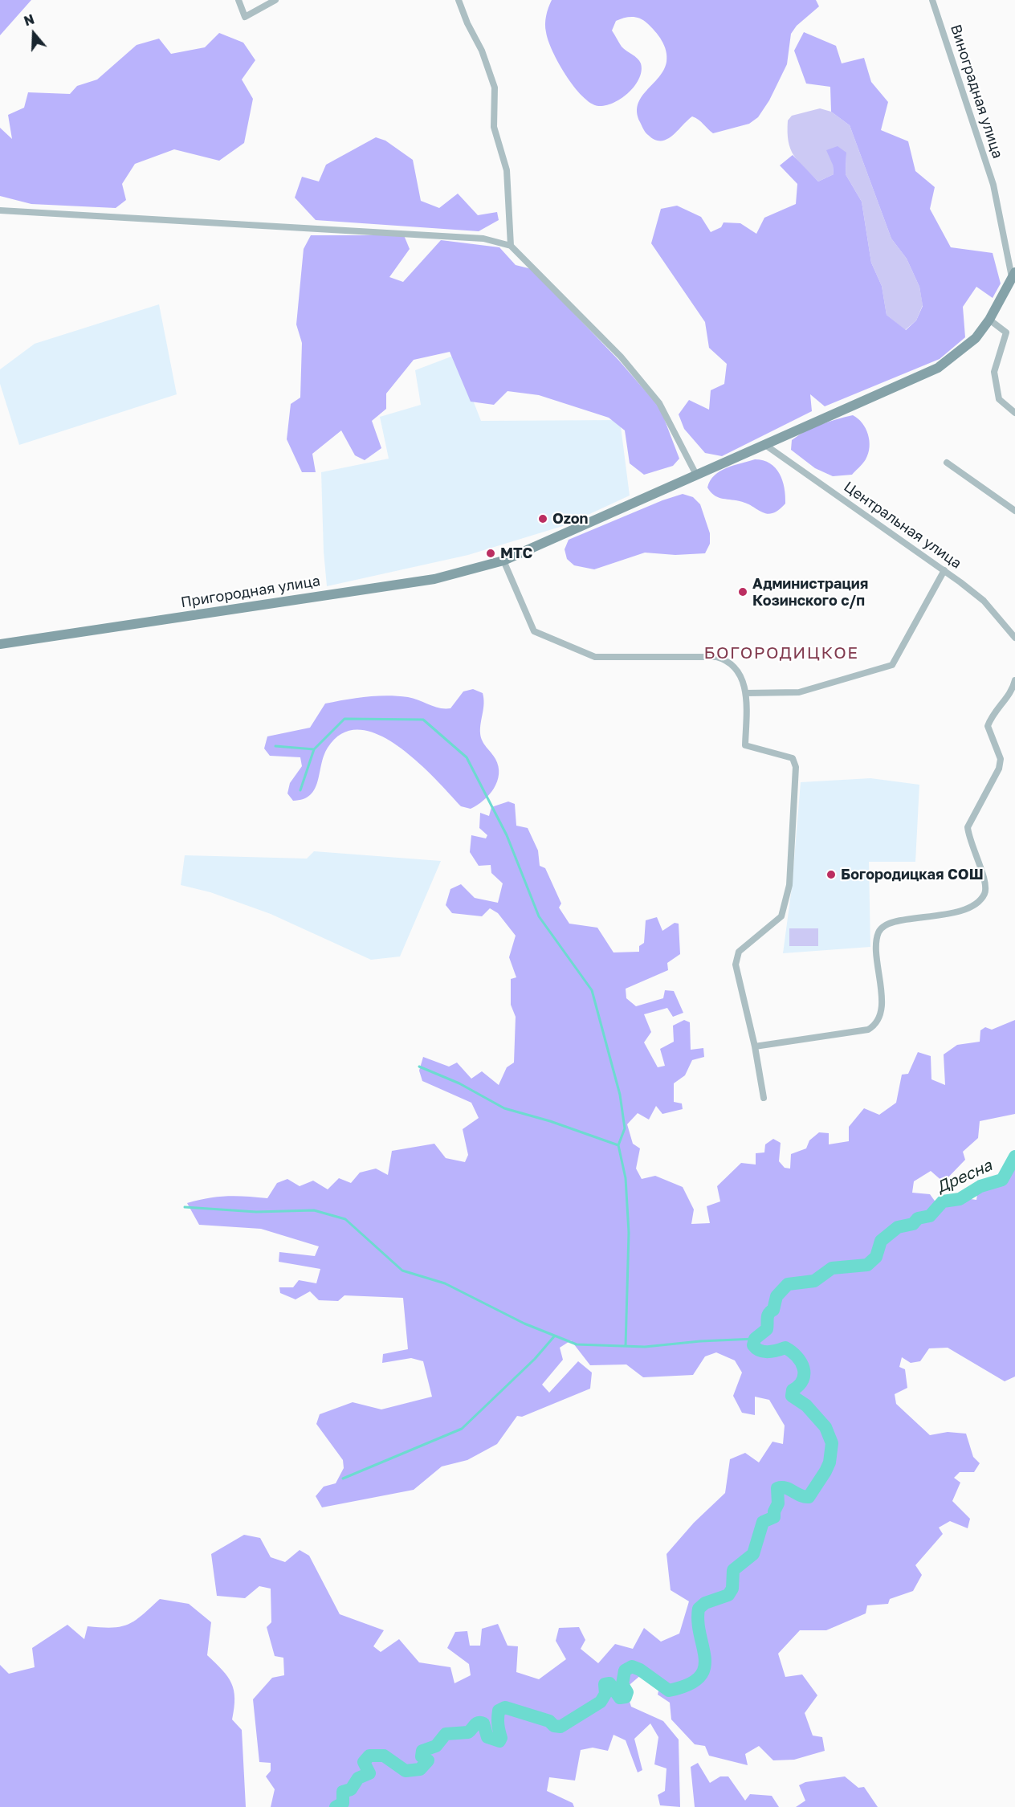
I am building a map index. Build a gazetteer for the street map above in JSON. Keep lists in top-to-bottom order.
{
  "streets": {
    "street": ["Виноградная улица", "Центральная улица", "Пригородная улица"]
  },
  "crossings": [
    ["Виноградная улица", "Пригородная улица"],
    ["Центральная улица", "Пригородная улица"]
  ],
  "districts": ["БОГОРОДИЦКОЕ"],
  "water": ["Дресна"],
  "places": [
    "Ozon",
    "МТС",
    "Администрация Козинского с/п",
    "Богородицкая СОШ"
  ],
  "north": "top"
}
